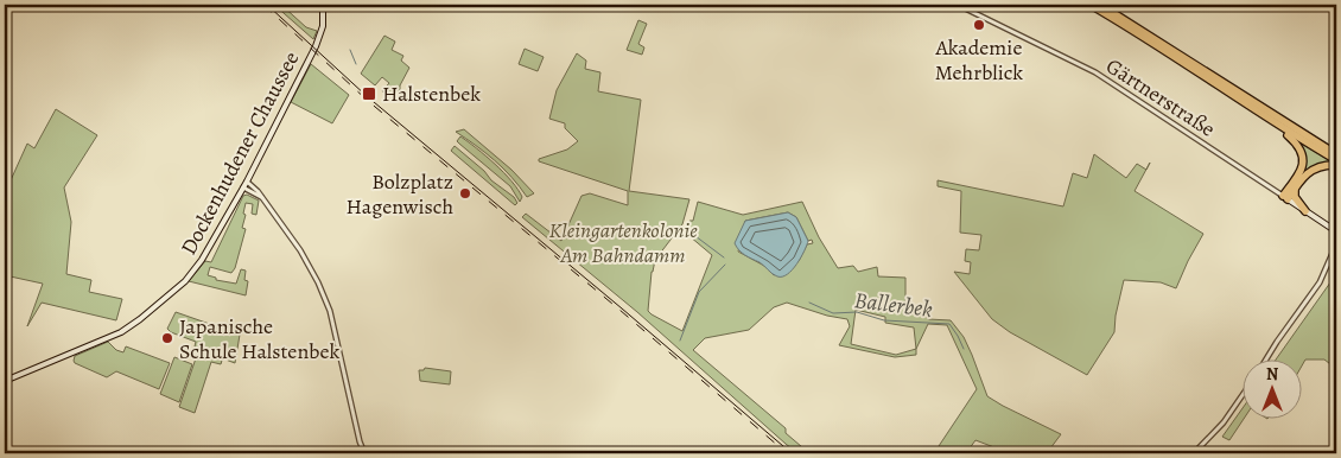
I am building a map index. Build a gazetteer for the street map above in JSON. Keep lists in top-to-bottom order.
{
  "streets": {
    "main road": ["Gärtnerstraße", "Dockenhudener Chaussee"]
  },
  "water": ["Ballerbek"],
  "parks": ["Kleingartenkolonie Am Bahndamm"],
  "places": {
    "other": ["Akademie Mehrblick", "Bolzplatz Hagenwisch", "Japanische Schule Halstenbek"],
    "transit": ["Halstenbek"]
  },
  "north": "top"
}
